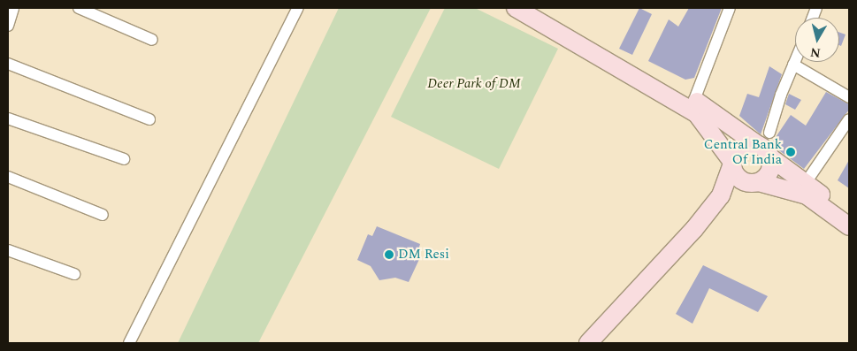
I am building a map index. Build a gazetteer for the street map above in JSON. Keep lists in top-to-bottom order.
{
  "parks": ["Deer Park of DM"],
  "places": ["Central Bank Of India", "DM Resi"],
  "north": "bottom"
}
